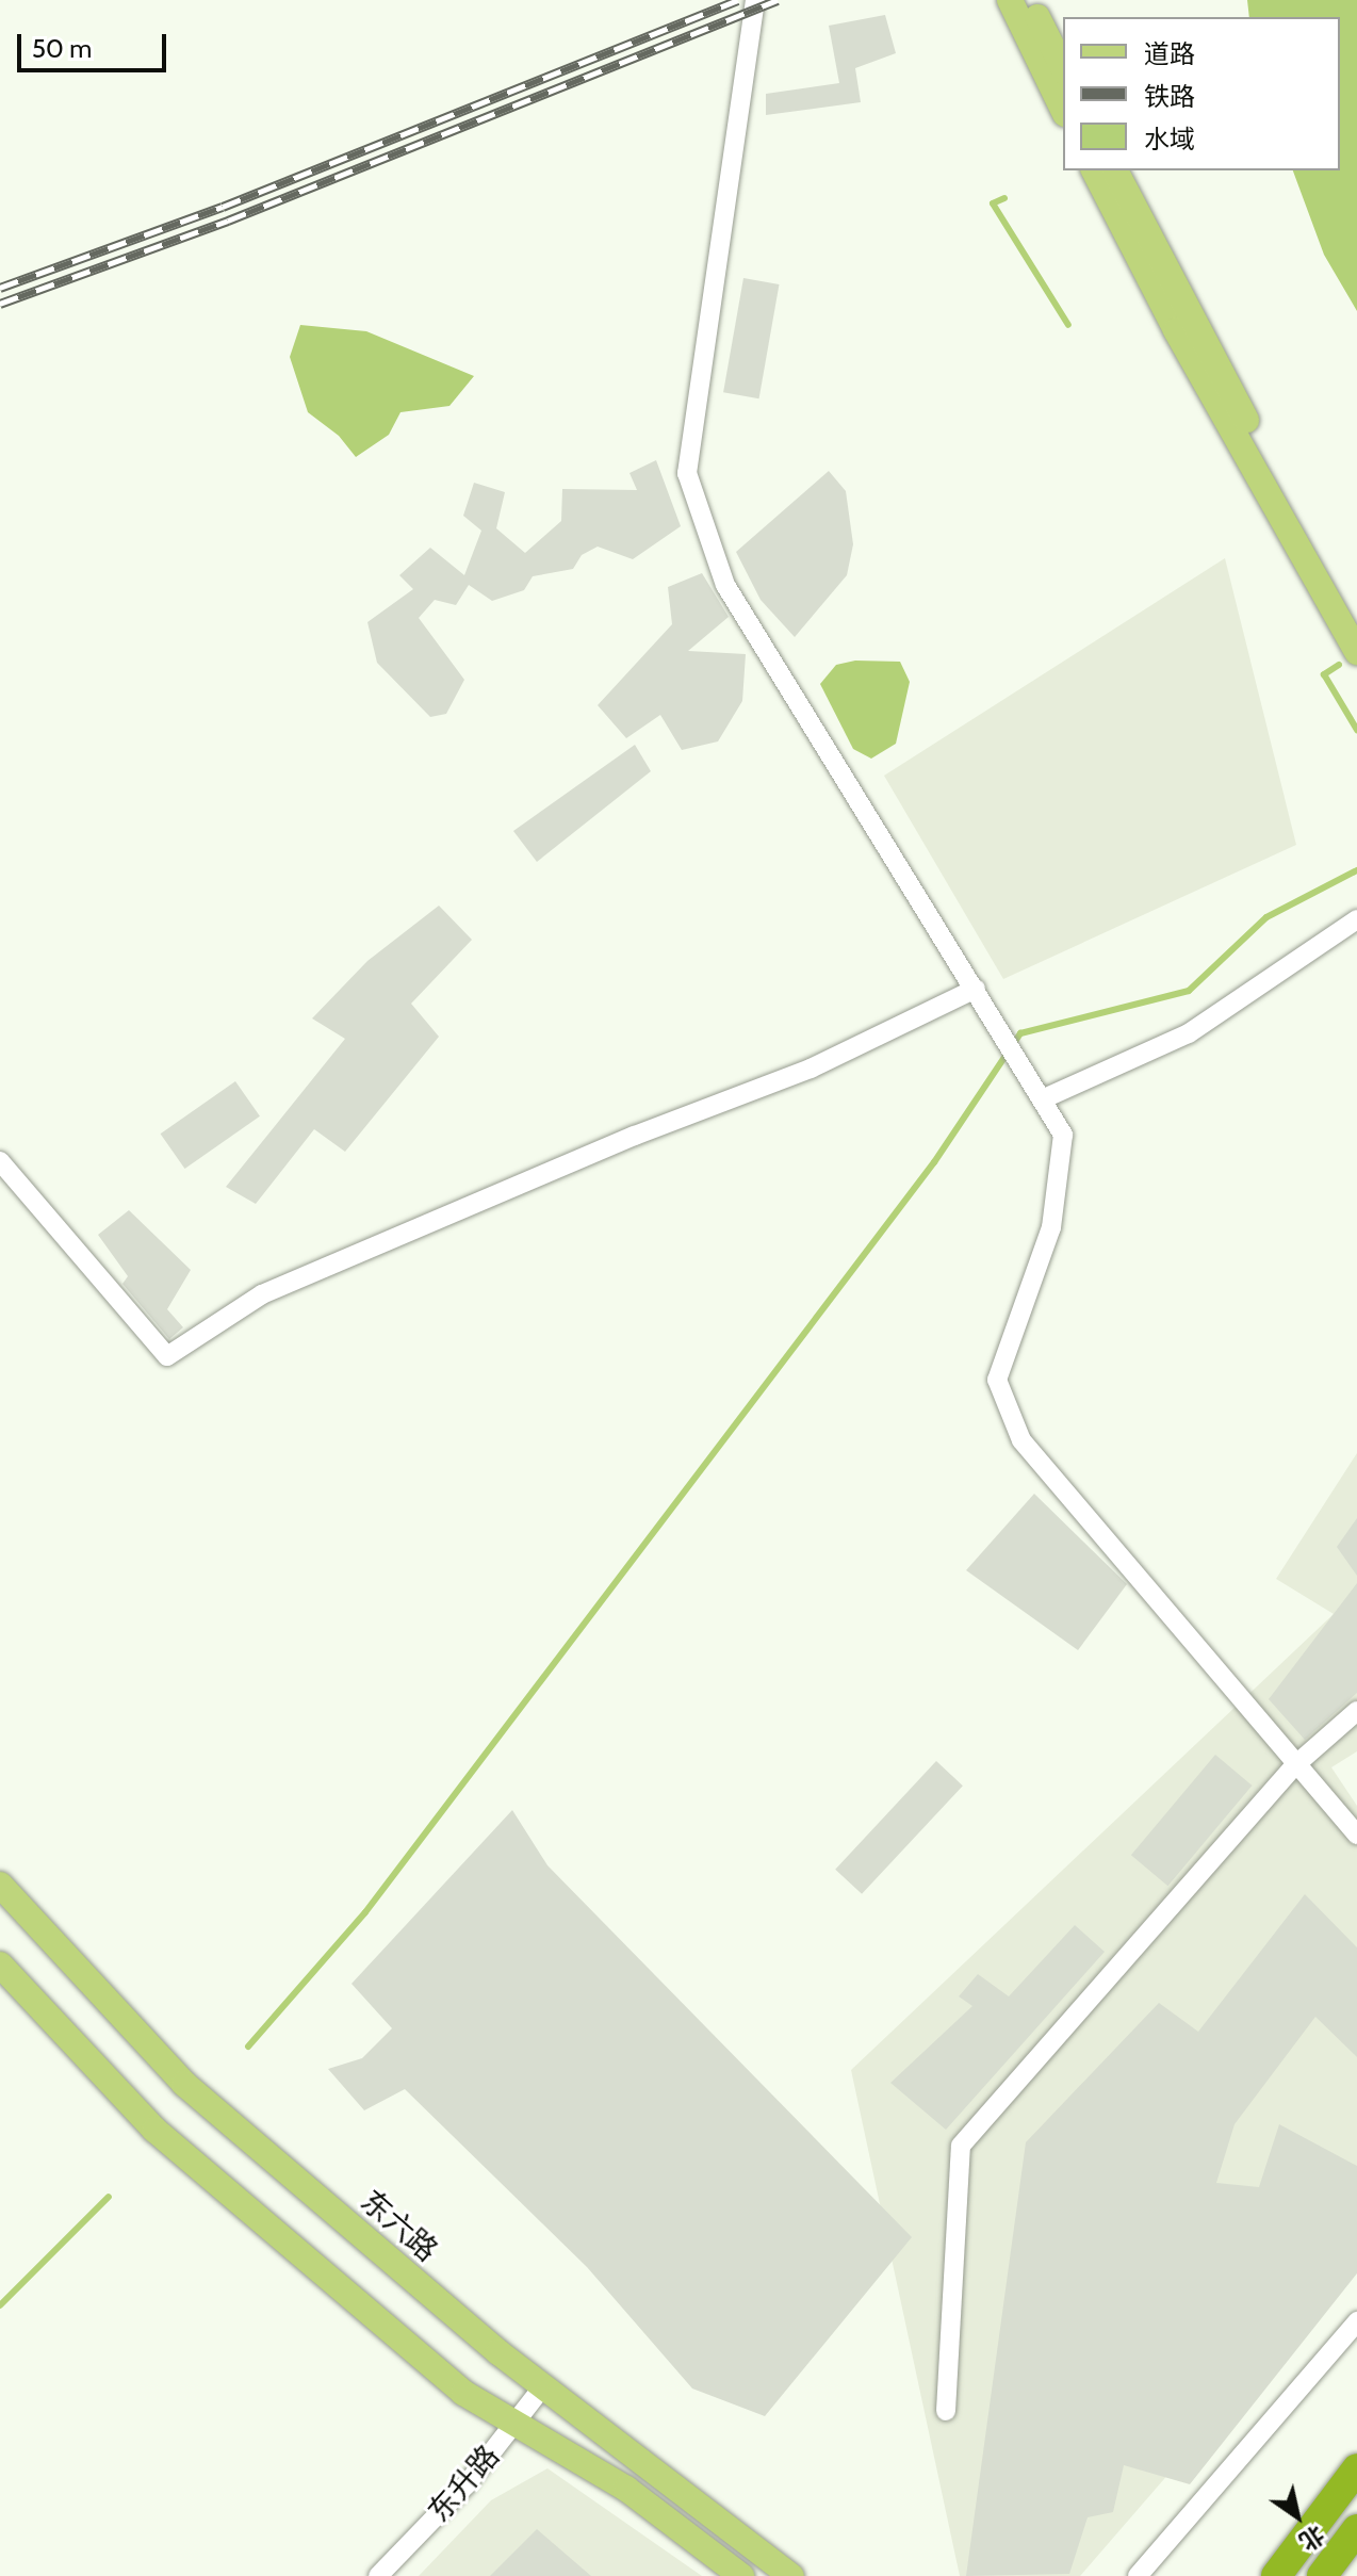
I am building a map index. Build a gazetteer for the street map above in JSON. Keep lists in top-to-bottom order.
{
  "streets": {
    "main road": ["东六路"],
    "street": ["东升路"]
  },
  "crossings": [
    ["东六路", "东升路"]
  ],
  "legend": ["道路", "铁路", "水域"],
  "scale_bar": "50 m",
  "north": "bottom right"
}
